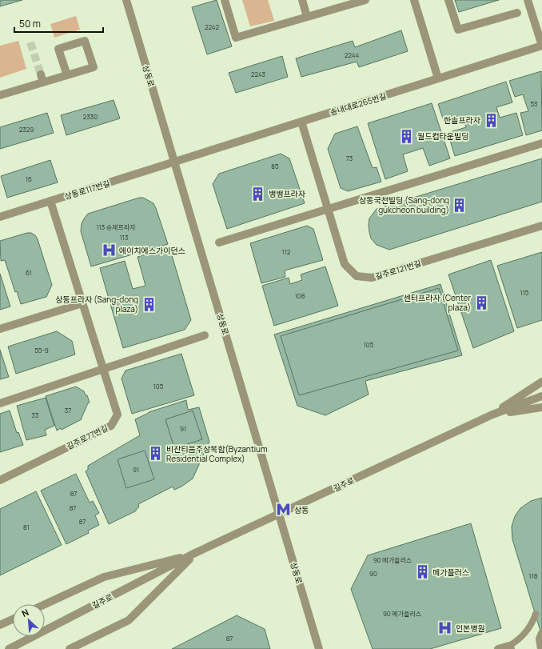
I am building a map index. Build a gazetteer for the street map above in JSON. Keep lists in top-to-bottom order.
{
  "streets": {
    "street": [
      "상동로",
      "송내대로265번길",
      "상동로117번길",
      "길주로121번길",
      "길주로77번길",
      "길주로"
    ]
  },
  "crossings": [
    ["상동로", "송내대로265번길"],
    ["상동로", "상동로117번길"],
    ["상동로", "길주로"],
    ["송내대로265번길", "상동로117번길"],
    ["송내대로265번길", "길주로121번길"],
    ["상동로117번길", "길주로77번길"]
  ],
  "places": {
    "building": [
      "한솔프라자",
      "월드컵타운빌딩",
      "뱅뱅프라자",
      "상동국천빌딩 (Sang-dong gukcheon building)",
      "센터프라자 (Center plaza)",
      "상동프라자 (Sang-dong plaza)",
      "비잔티움주상복합(Byzantium Residential Complex)",
      "메가플러스"
    ],
    "hospital": ["에이치에스가이던스", "인본병원"],
    "metro station": ["상동"]
  },
  "house_numbers": [
    "2242",
    "2244",
    "2243",
    "53",
    "2330",
    "2329",
    "73",
    "85",
    "16",
    "113 승재프라자",
    "113",
    "112",
    "61",
    "115",
    "108",
    "105",
    "55-9",
    "105",
    "37",
    "33",
    "91",
    "91",
    "87",
    "87",
    "87",
    "81",
    "90 메가플러스",
    "90",
    "118",
    "90 메가플러스",
    "87"
  ],
  "scale_bar": "50 m",
  "north": "top left"
}
